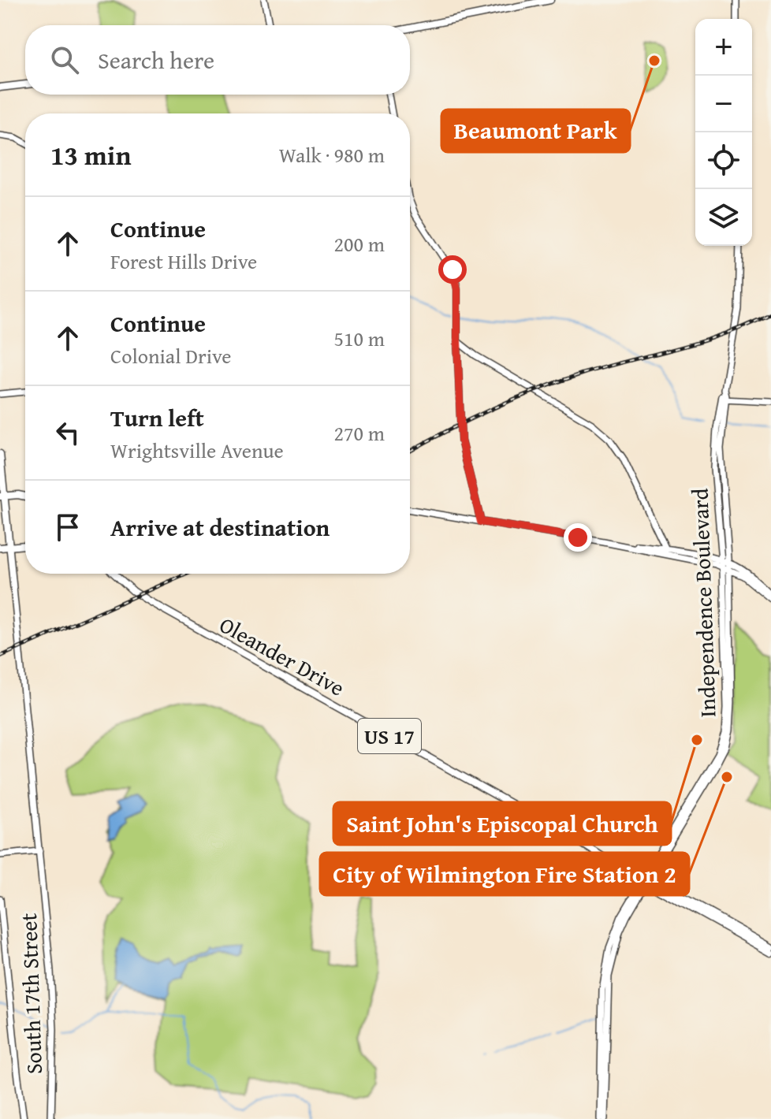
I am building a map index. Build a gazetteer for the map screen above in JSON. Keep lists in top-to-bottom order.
{
  "streets": {
    "main road": [
      "Independence Boulevard",
      "Oleander Drive",
      "US 17",
      "South 17th Street"
    ]
  },
  "crossings": [
    ["Independence Boulevard", "Oleander Drive"]
  ],
  "places": ["Beaumont Park", "Saint John's Episcopal Church", "City of Wilmington Fire Station 2"],
  "page": {
    "map_buttons": ["+", "−"],
    "search": "Search here",
    "heading": ["13 min", "Walk · 980 m"],
    "list": [
      ["Continue", "Forest Hills Drive", "200 m"],
      ["Continue", "Colonial Drive", "510 m"],
      ["Turn left", "Wrightsville Avenue", "270 m"],
      "Arrive at destination"
    ]
  }
}
